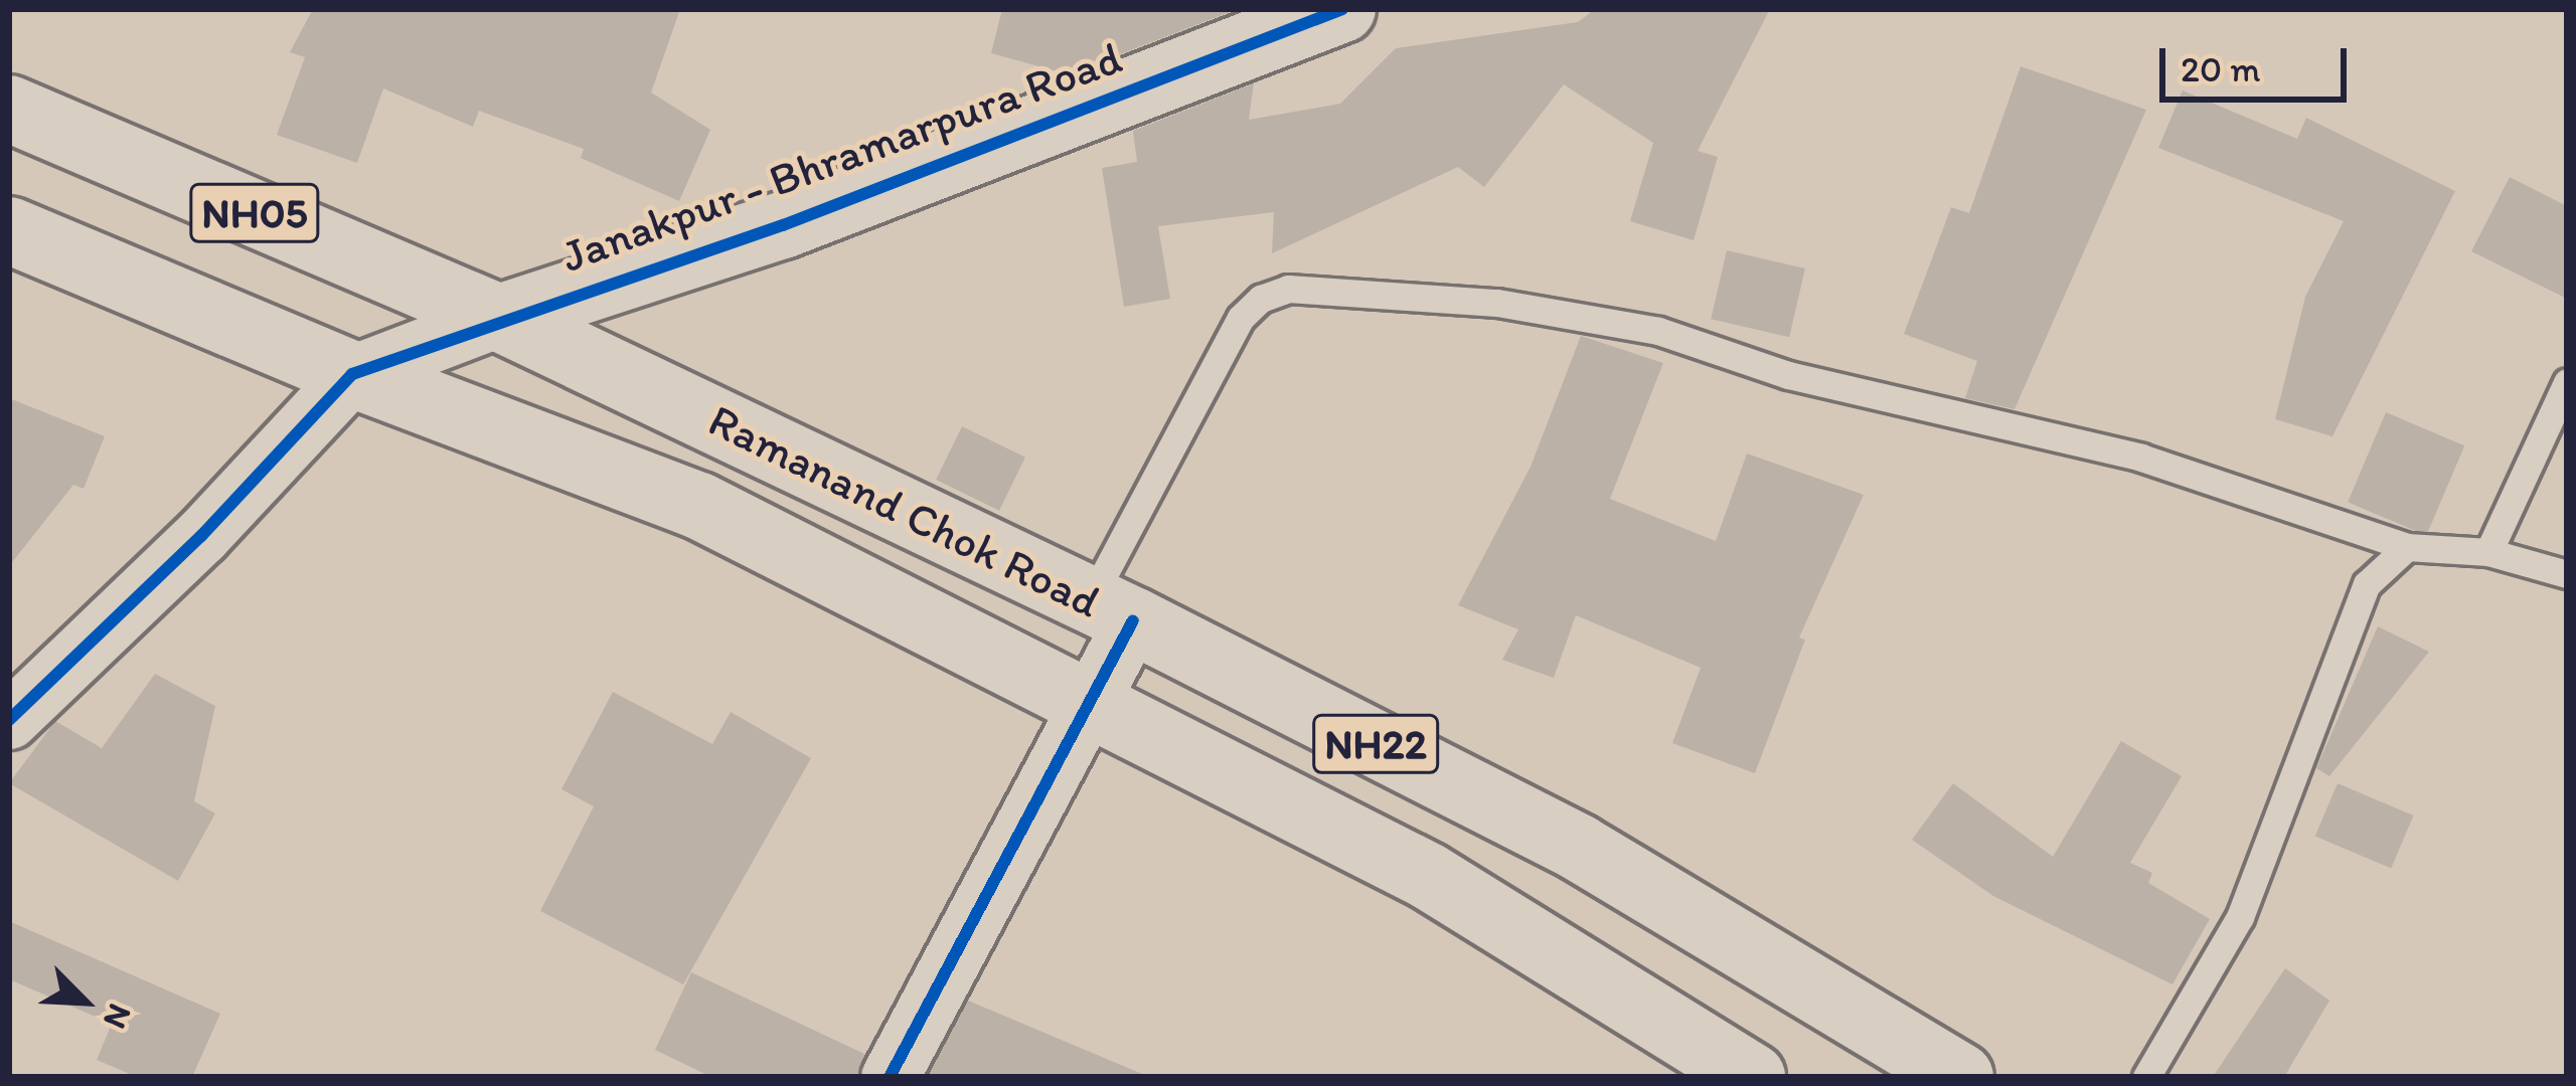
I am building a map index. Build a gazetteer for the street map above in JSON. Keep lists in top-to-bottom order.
{
  "streets": {
    "main road": [
      "Janakpur - Bhramarpura Road",
      "NH05",
      "Ramanand Chok Road",
      "NH22"
    ]
  },
  "crossings": [
    ["Janakpur - Bhramarpura Road", "Ramanand Chok Road"]
  ],
  "scale_bar": "20 m",
  "north": "bottom right"
}
